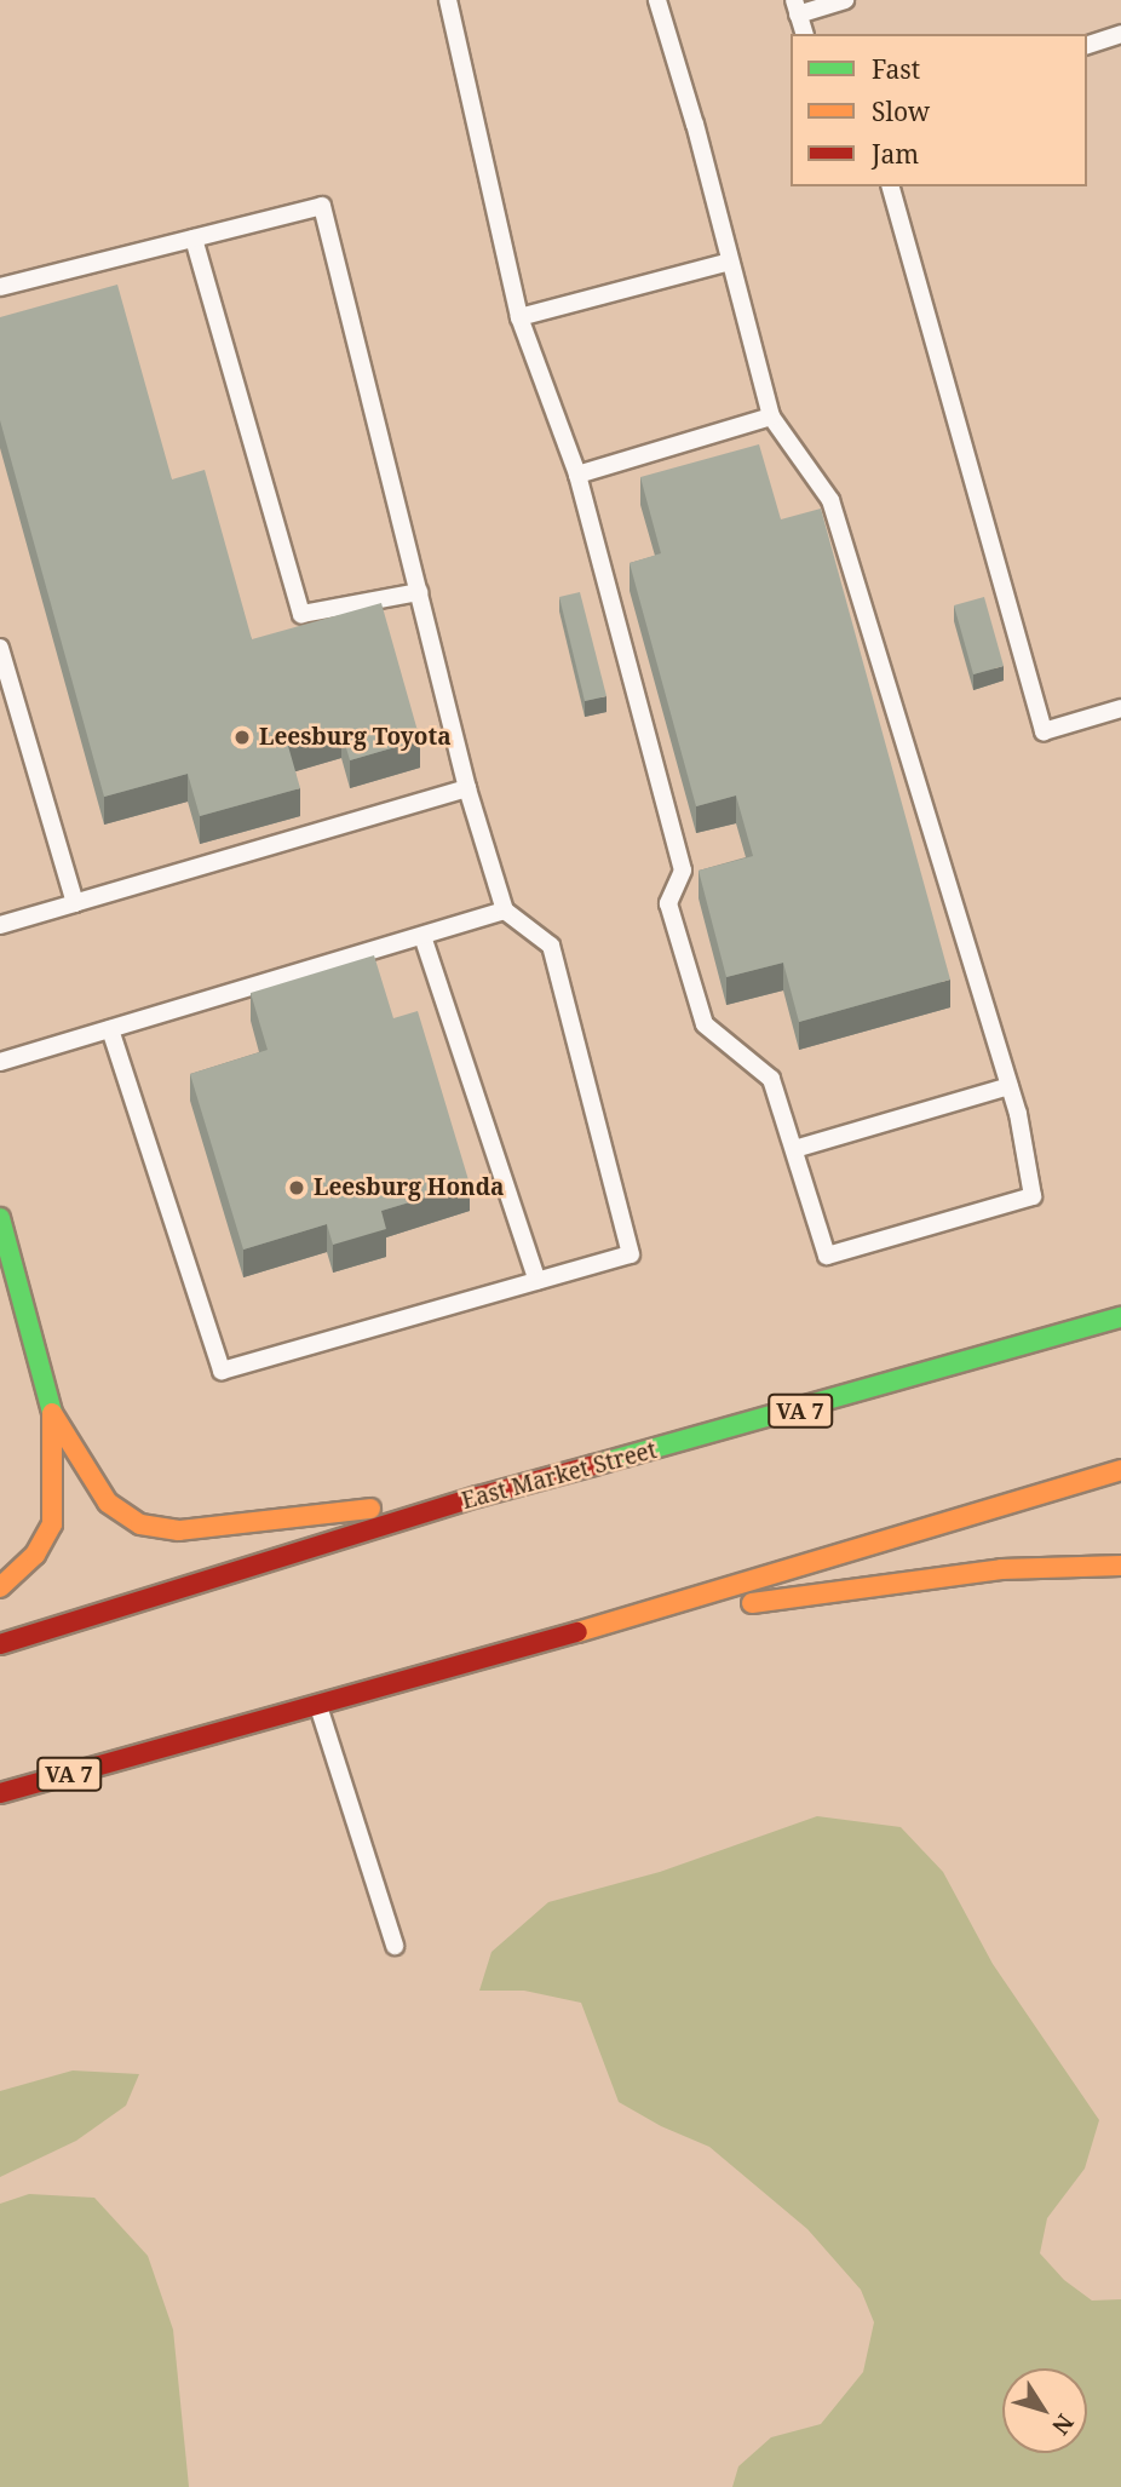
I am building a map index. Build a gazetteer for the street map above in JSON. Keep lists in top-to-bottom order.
{
  "streets": {
    "main road": ["VA 7", "East Market Street"]
  },
  "places": ["Leesburg Toyota", "Leesburg Honda"],
  "legend": ["Fast", "Slow", "Jam"],
  "north": "bottom right"
}
